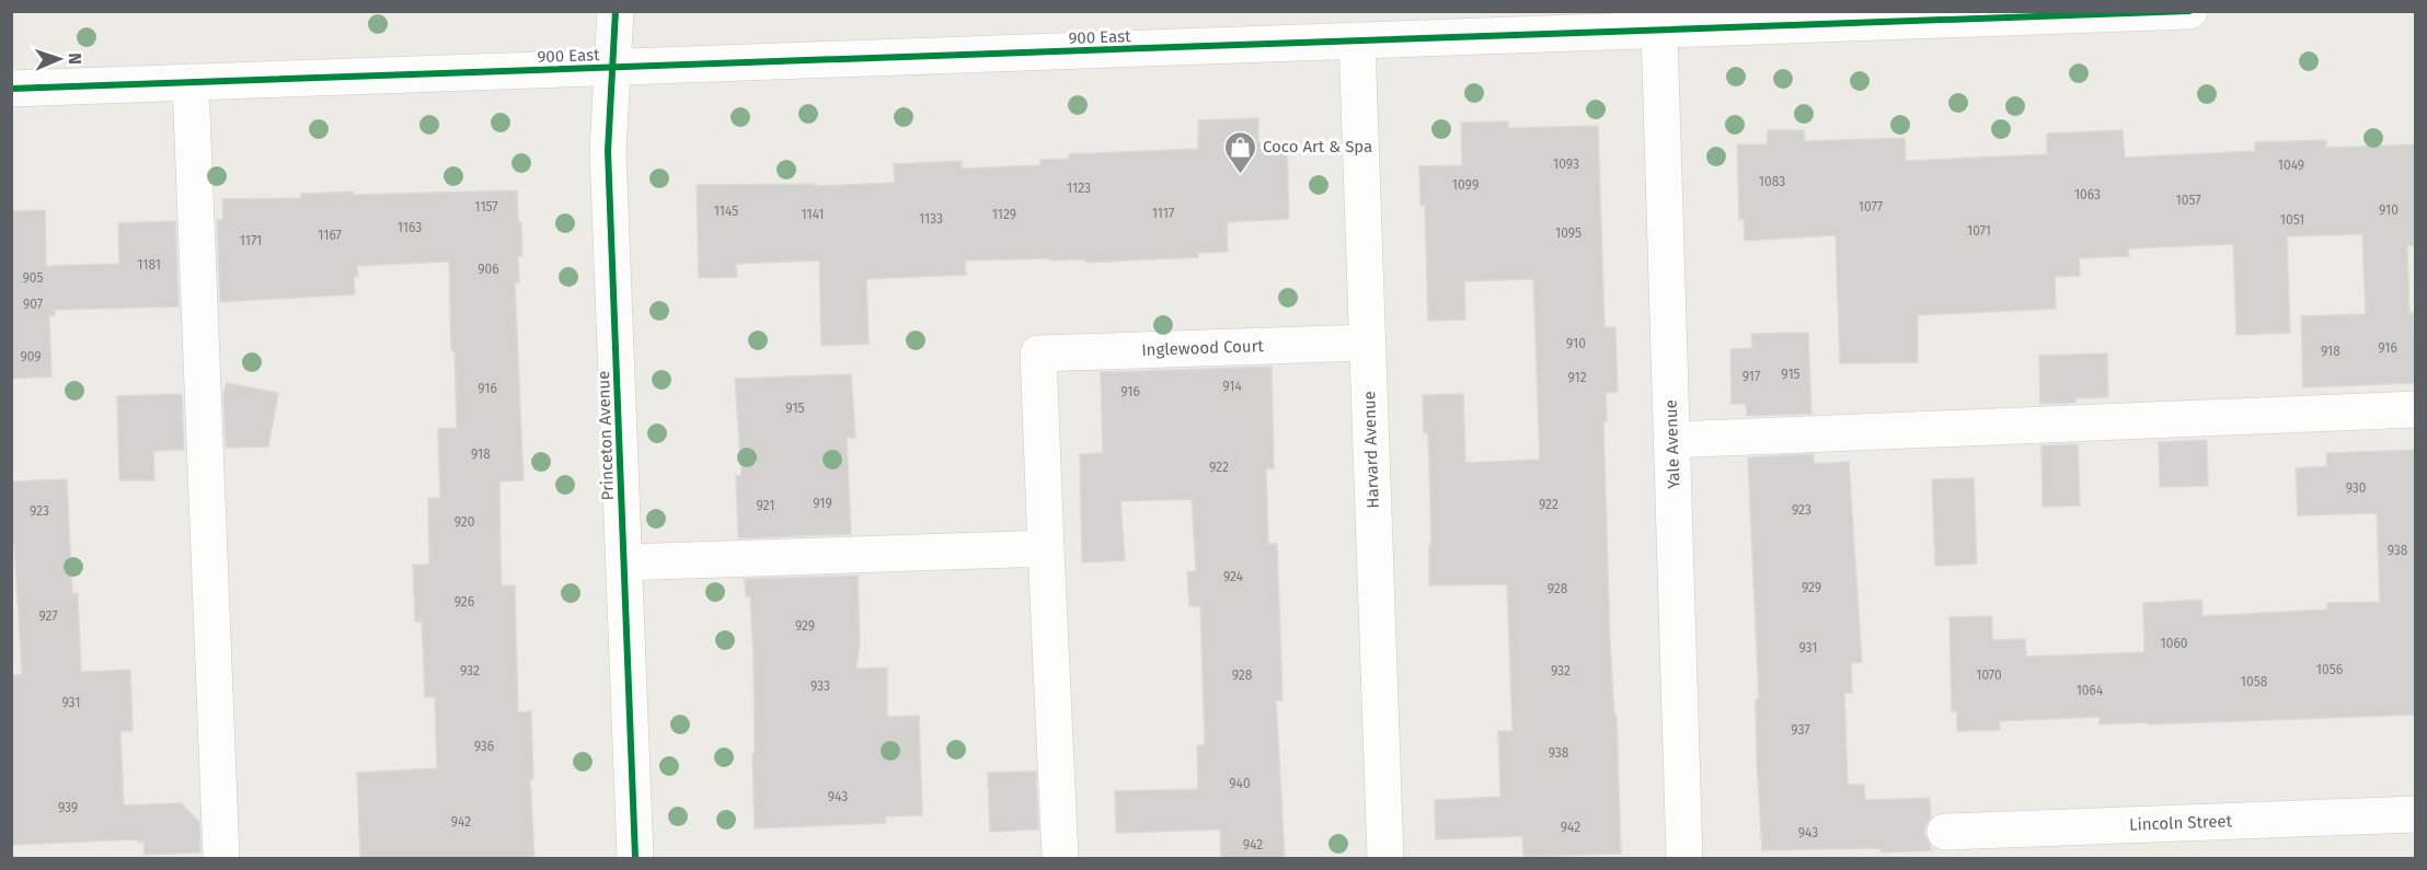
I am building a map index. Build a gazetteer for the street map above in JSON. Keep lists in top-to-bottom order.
{
  "streets": {
    "street": [
      "900 East",
      "Inglewood Court",
      "Princeton Avenue",
      "Yale Avenue",
      "Harvard Avenue",
      "Lincoln Street"
    ]
  },
  "crossings": [
    ["900 East", "Princeton Avenue"],
    ["900 East", "Yale Avenue"],
    ["900 East", "Harvard Avenue"],
    ["Inglewood Court", "Harvard Avenue"]
  ],
  "places": {
    "shop": ["Coco Art & Spa"]
  },
  "house_numbers": [
    "1093",
    "1049",
    "1083",
    "1099",
    "1123",
    "1063",
    "1057",
    "1157",
    "1077",
    "910",
    "1145",
    "1117",
    "1141",
    "1129",
    "1133",
    "1051",
    "1163",
    "1071",
    "1095",
    "1167",
    "1171",
    "1181",
    "906",
    "905",
    "907",
    "910",
    "916",
    "918",
    "909",
    "915",
    "917",
    "912",
    "914",
    "916",
    "916",
    "915",
    "918",
    "922",
    "930",
    "919",
    "922",
    "921",
    "923",
    "923",
    "920",
    "938",
    "924",
    "929",
    "928",
    "926",
    "927",
    "929",
    "1060",
    "931",
    "1056",
    "932",
    "932",
    "928",
    "1070",
    "1058",
    "933",
    "1064",
    "931",
    "937",
    "936",
    "938",
    "940",
    "943",
    "939",
    "942",
    "942",
    "943",
    "942"
  ],
  "north": "right"
}
